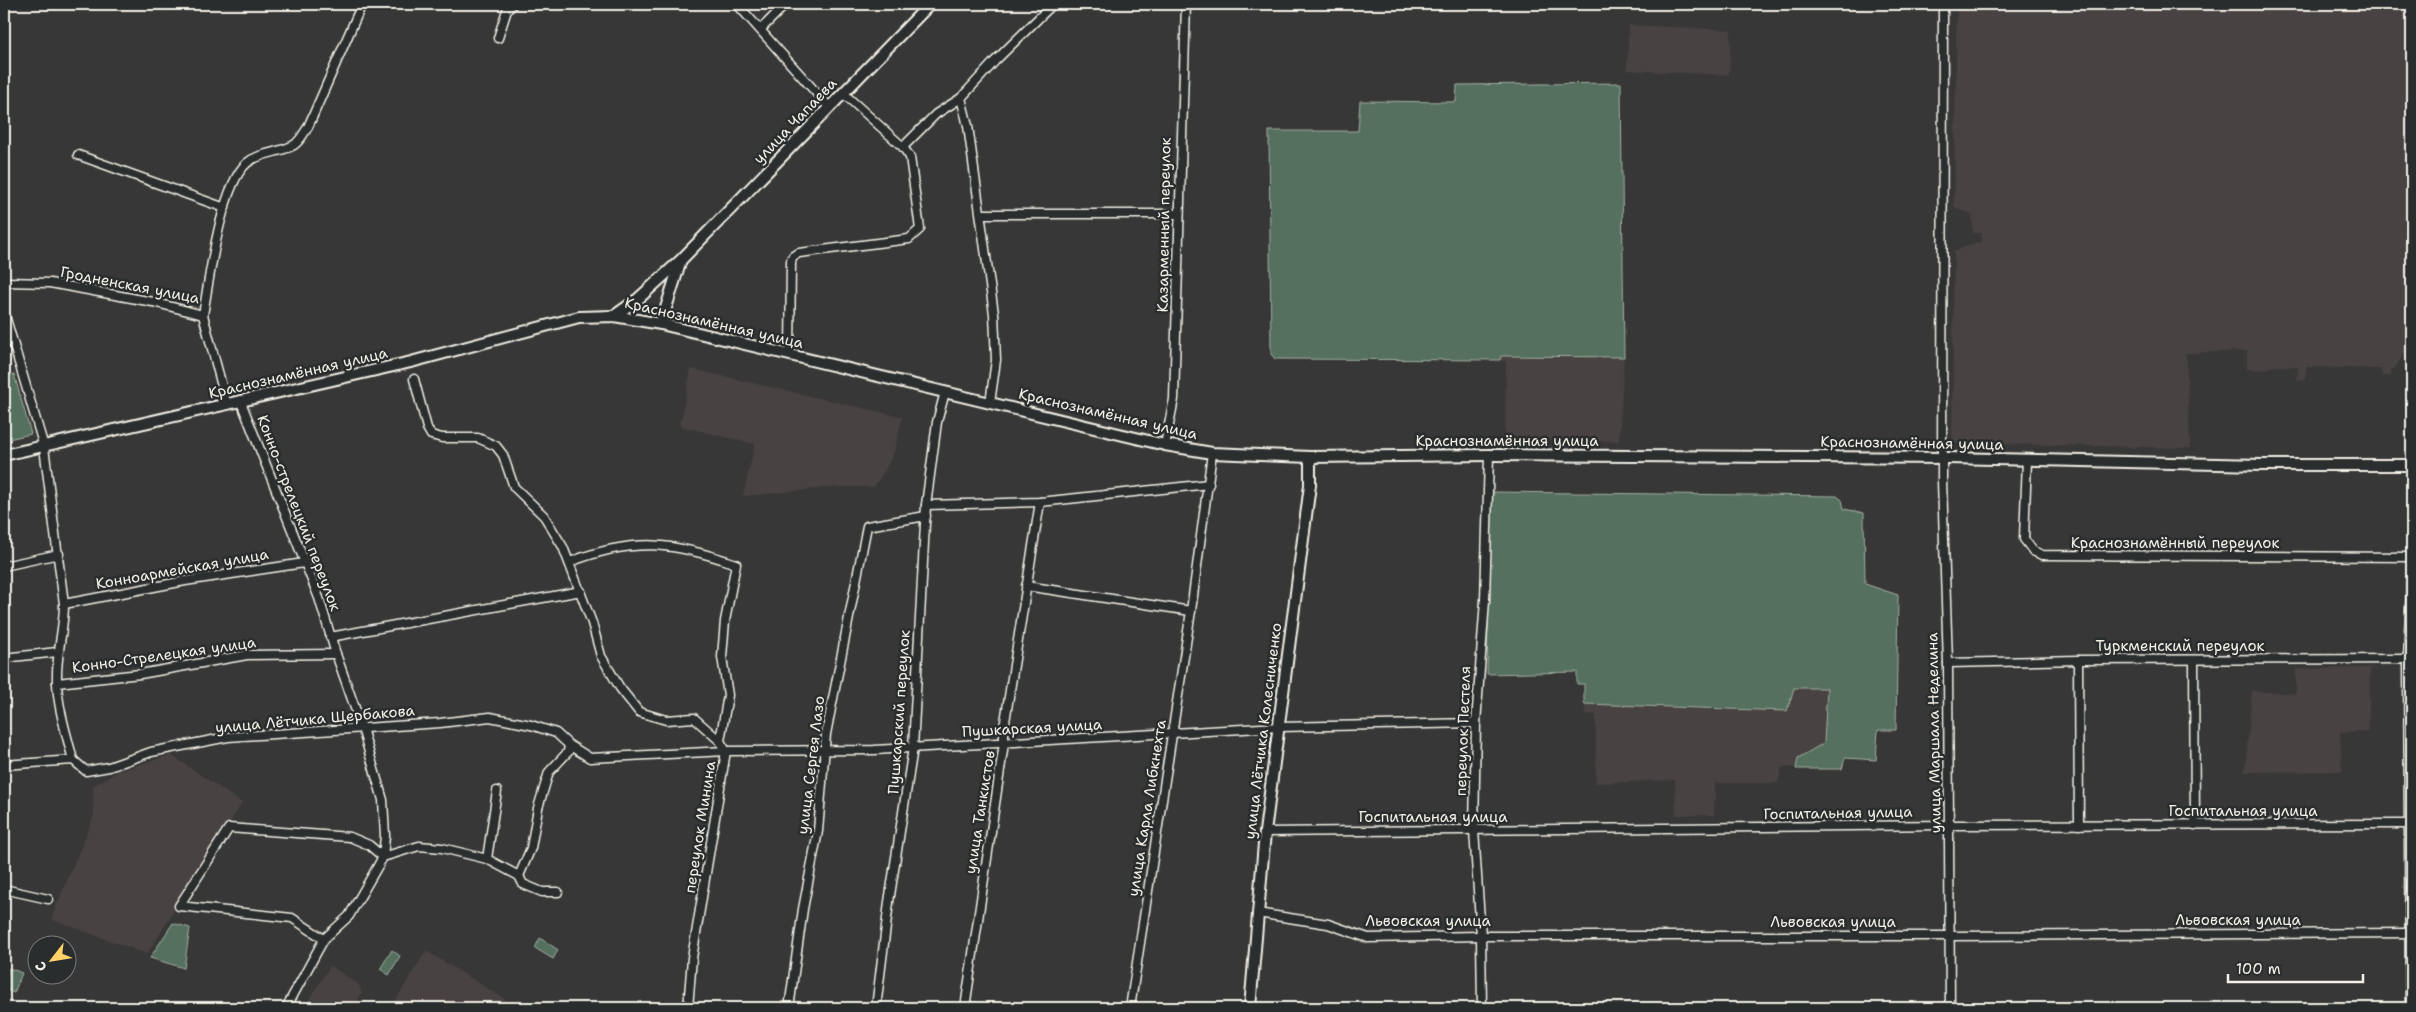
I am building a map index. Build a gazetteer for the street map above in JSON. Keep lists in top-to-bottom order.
{
  "streets": {
    "street": [
      "улица Чапаева",
      "Казарменный переулок",
      "Гродненская улица",
      "Краснознамённая улица",
      "Конно-стрелецкий переулок",
      "Краснознамённый переулок",
      "Конноармейская улица",
      "Туркменский переулок",
      "Конно-Стрелецкая улица",
      "Пушкарский переулок",
      "улица Лётчика Щербакова",
      "Пушкарская улица",
      "улица Лётчика Колесниченко",
      "переулок Пестеля",
      "улица Маршала Неделина",
      "улица Сергея Лазо",
      "улица Карла Либкнехта",
      "Госпитальная улица",
      "улица Танкистов",
      "переулок Минина",
      "Львовская улица"
    ]
  },
  "crossings": [
    ["улица Чапаева", "Краснознамённая улица"],
    ["Казарменный переулок", "Краснознамённая улица"],
    ["Краснознамённая улица", "Конно-стрелецкий переулок"],
    ["Краснознамённая улица", "Краснознамённый переулок"],
    ["Краснознамённая улица", "Пушкарский переулок"],
    ["Краснознамённая улица", "улица Лётчика Колесниченко"],
    ["Краснознамённая улица", "переулок Пестеля"],
    ["Краснознамённая улица", "улица Маршала Неделина"],
    ["Краснознамённая улица", "улица Карла Либкнехта"],
    ["Конно-стрелецкий переулок", "Конноармейская улица"],
    ["Конно-стрелецкий переулок", "Конно-Стрелецкая улица"],
    ["Конно-стрелецкий переулок", "улица Лётчика Щербакова"],
    ["Туркменский переулок", "улица Маршала Неделина"],
    ["Пушкарский переулок", "Пушкарская улица"],
    ["Пушкарский переулок", "улица Сергея Лазо"],
    ["улица Лётчика Щербакова", "Пушкарская улица"],
    ["Пушкарская улица", "улица Лётчика Колесниченко"],
    ["Пушкарская улица", "переулок Пестеля"],
    ["Пушкарская улица", "улица Сергея Лазо"],
    ["Пушкарская улица", "улица Карла Либкнехта"],
    ["Пушкарская улица", "улица Танкистов"],
    ["Пушкарская улица", "переулок Минина"],
    ["улица Лётчика Колесниченко", "Госпитальная улица"],
    ["улица Лётчика Колесниченко", "Львовская улица"],
    ["переулок Пестеля", "Госпитальная улица"],
    ["переулок Пестеля", "Львовская улица"],
    ["улица Маршала Неделина", "Госпитальная улица"],
    ["улица Маршала Неделина", "Львовская улица"]
  ],
  "scale_bar": "100 m",
  "north": "bottom left"
}
